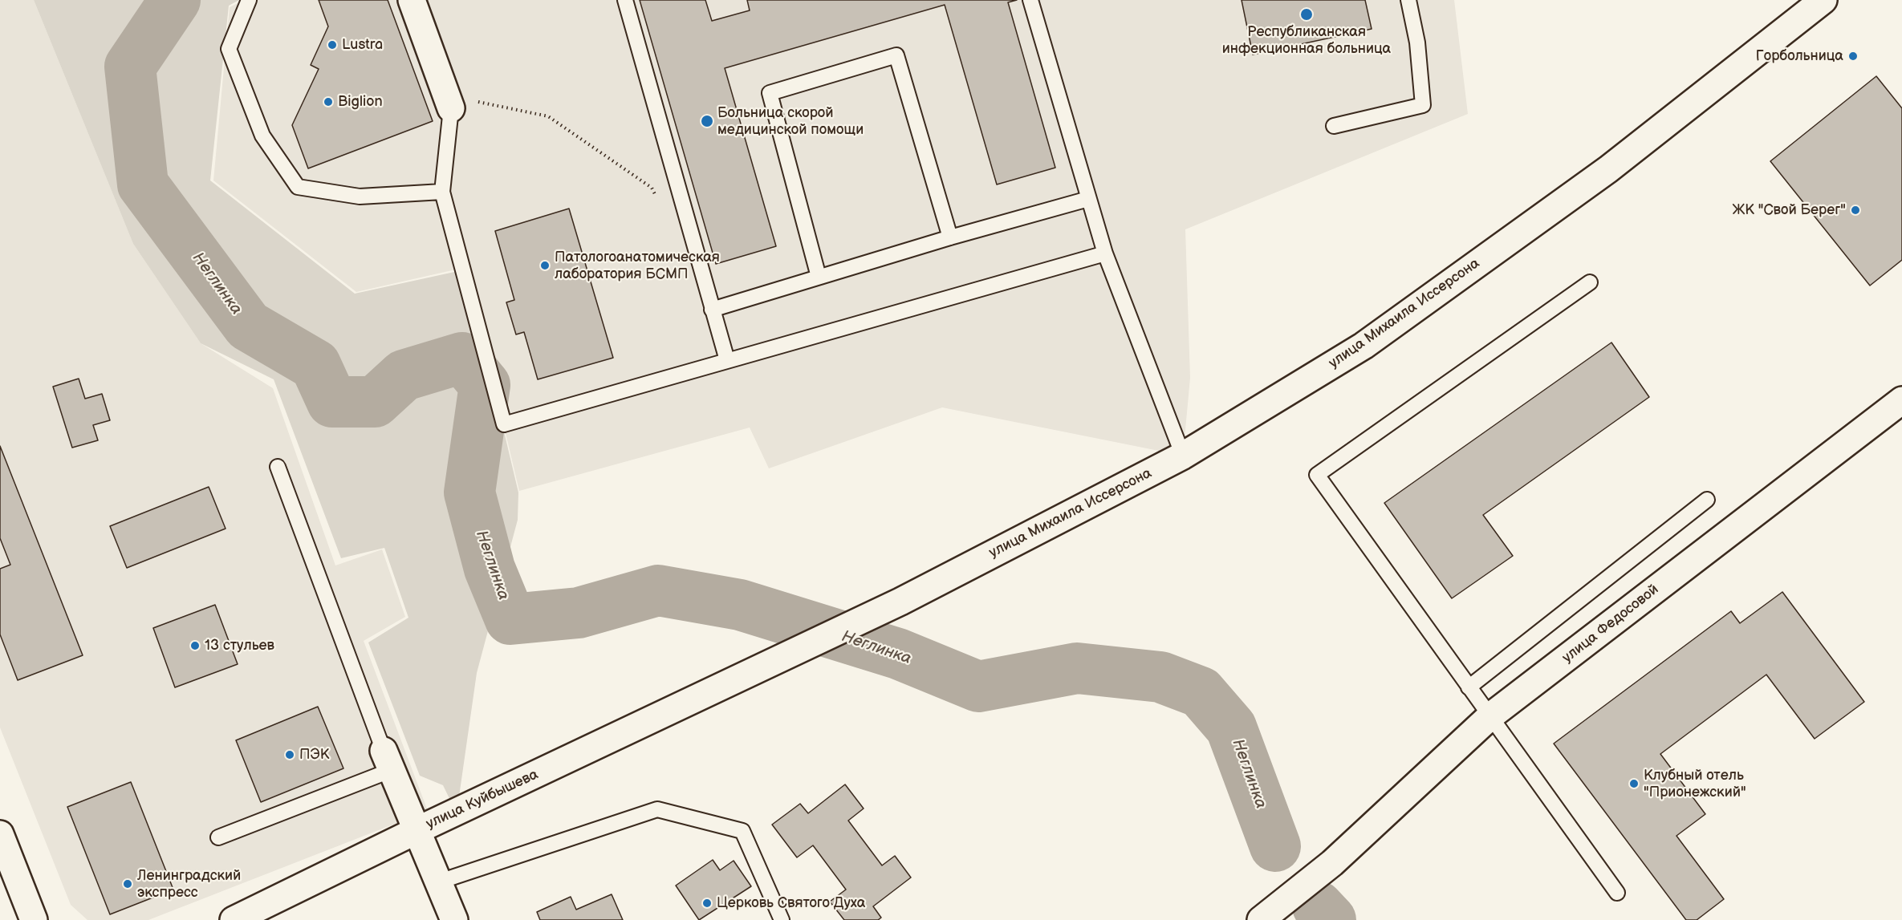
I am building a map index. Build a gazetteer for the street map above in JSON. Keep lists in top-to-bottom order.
{
  "streets": {
    "main road": ["улица Михаила Иссерсона", "улица Федосовой", "улица Куйбышева"]
  },
  "crossings": [
    ["улица Михаила Иссерсона", "улица Куйбышева"]
  ],
  "water": ["Неглинка"],
  "places": [
    "Республиканская инфекционная больница",
    "Lustra",
    "Горбольница",
    "Biglion",
    "Больница скорой медицинской помощи",
    "ЖК \"Свой Берег\"",
    "Патологоанатомическая лаборатория БСМП",
    "13 стульев",
    "ПЭК",
    "Клубный отель \"Прионежский\"",
    "Ленинградский экспресс",
    "Церковь Святого Духа"
  ]
}
